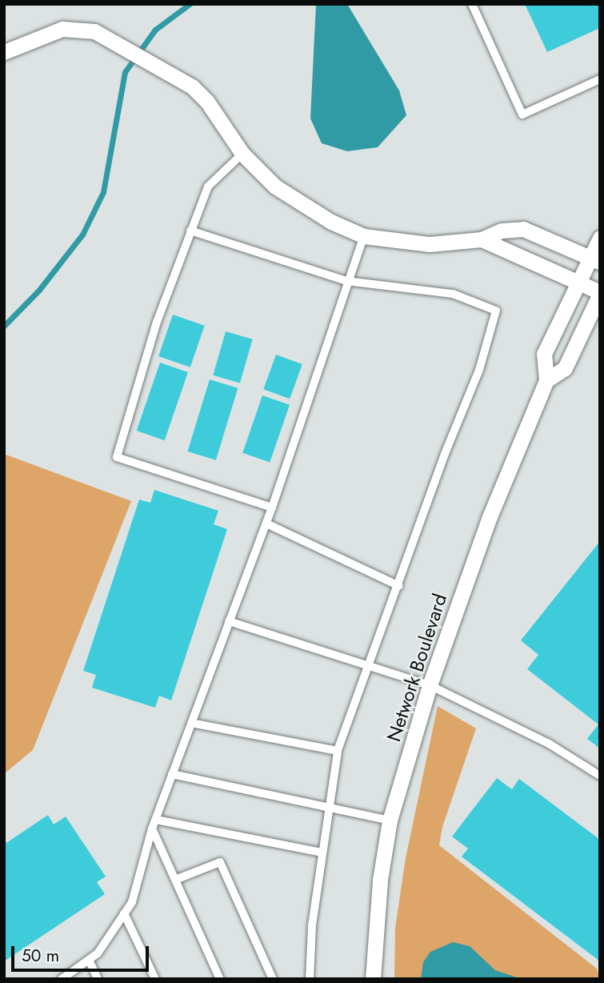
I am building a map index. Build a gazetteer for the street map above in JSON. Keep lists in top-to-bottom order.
{
  "streets": {
    "street": ["Network Boulevard"]
  },
  "scale_bar": "50 m"
}
